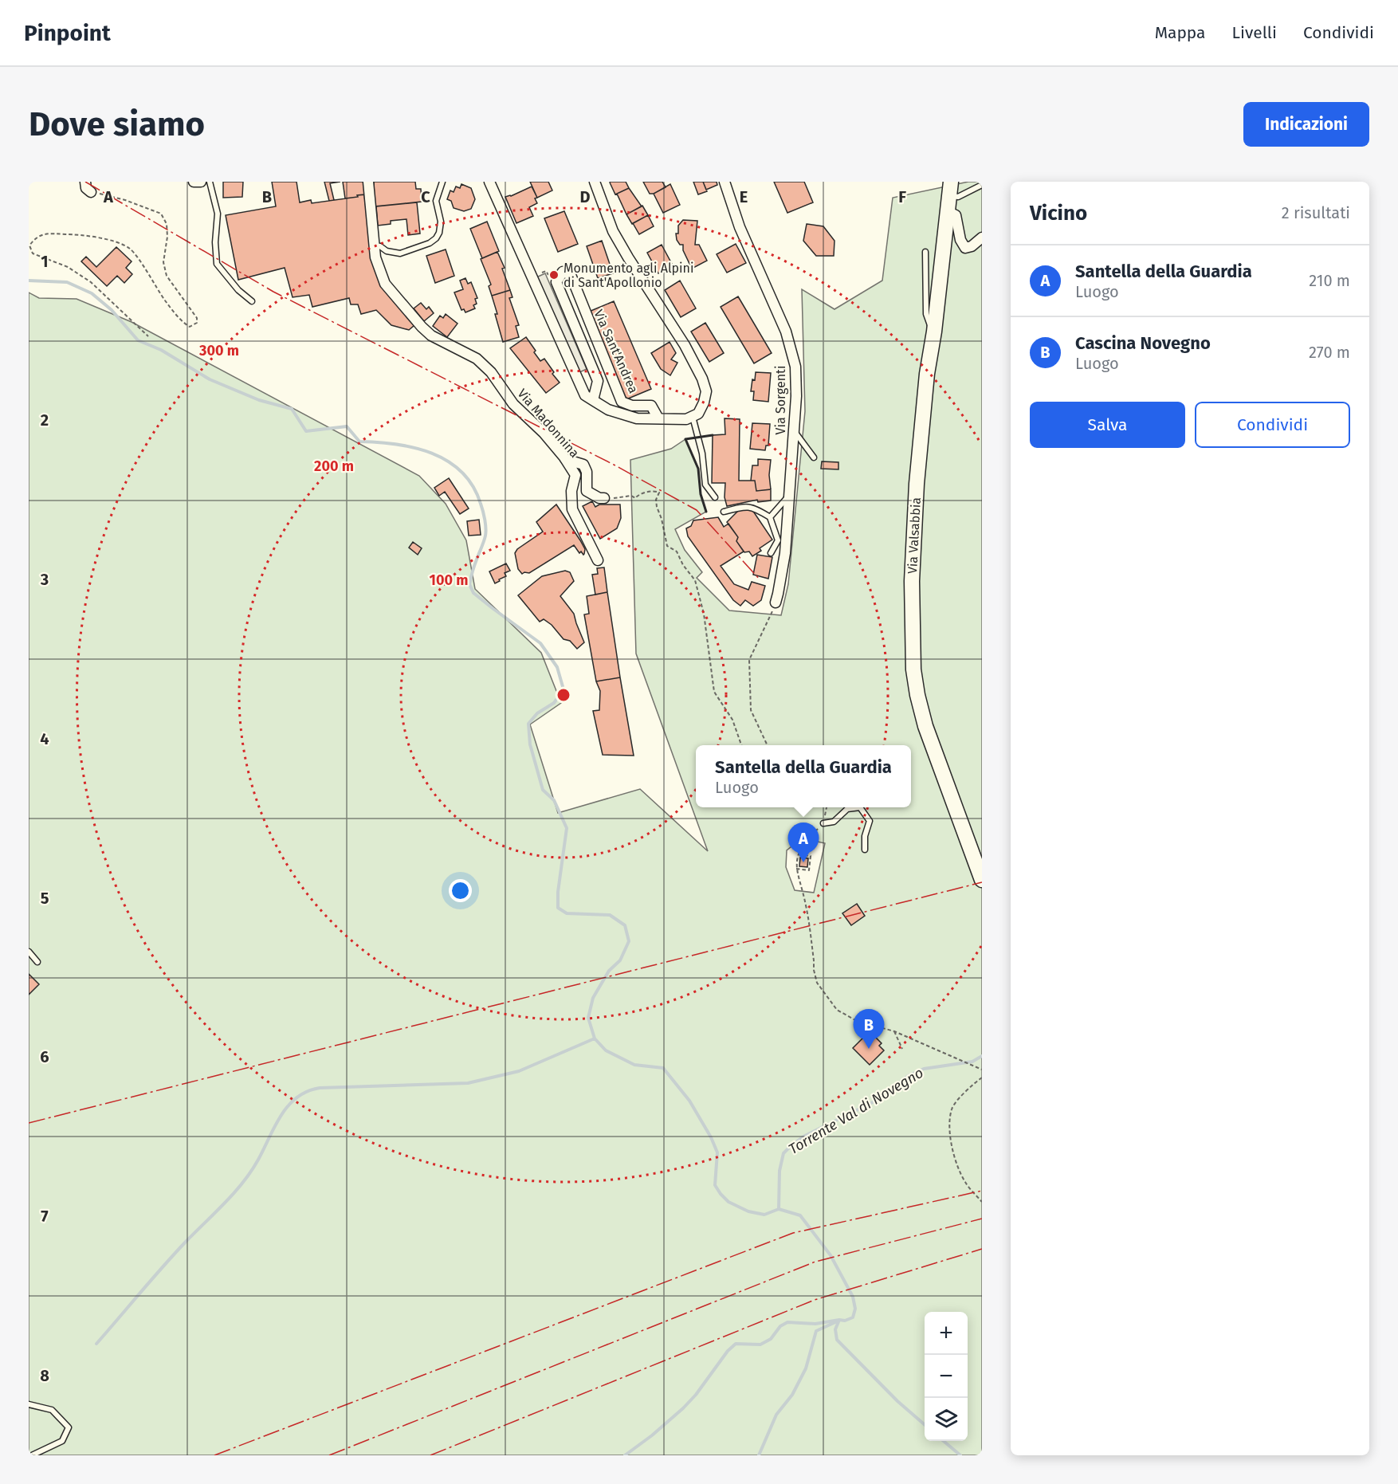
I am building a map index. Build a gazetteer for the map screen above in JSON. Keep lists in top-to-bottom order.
{
  "streets": {
    "main road": ["Via Valsabbia"],
    "street": ["Via Sant'Andrea", "Via Sorgenti", "Via Madonnina"]
  },
  "water": ["Torrente Val di Novegno"],
  "places": ["Monumento agli Alpini di Sant'Apollonio"],
  "page": {
    "header": "Pinpoint",
    "nav": ["Mappa", "Livelli", "Condividi"],
    "buttons": [
      "Indicazioni",
      ["Salva", "Condividi"]
    ],
    "title": "Dove siamo",
    "heading": ["Vicino", "2 risultati"],
    "list": [
      {
        "mark": "A",
        "name": "Santella della Guardia",
        "note": "Luogo",
        "value": "210 m"
      },
      {
        "mark": "B",
        "name": "Cascina Novegno",
        "note": "Luogo",
        "value": "270 m"
      }
    ],
    "popup": ["Santella della Guardia", "Luogo"],
    "pins": ["A", "B"],
    "map_buttons": ["+", "−"]
  },
  "grid": {
    "columns": [
      "A",
      "B",
      "C",
      "D",
      "E",
      "F"
    ],
    "rows": [
      "1",
      "2",
      "3",
      "4",
      "5",
      "6",
      "7",
      "8"
    ]
  },
  "rings": ["300 m", "200 m", "100 m"]
}
